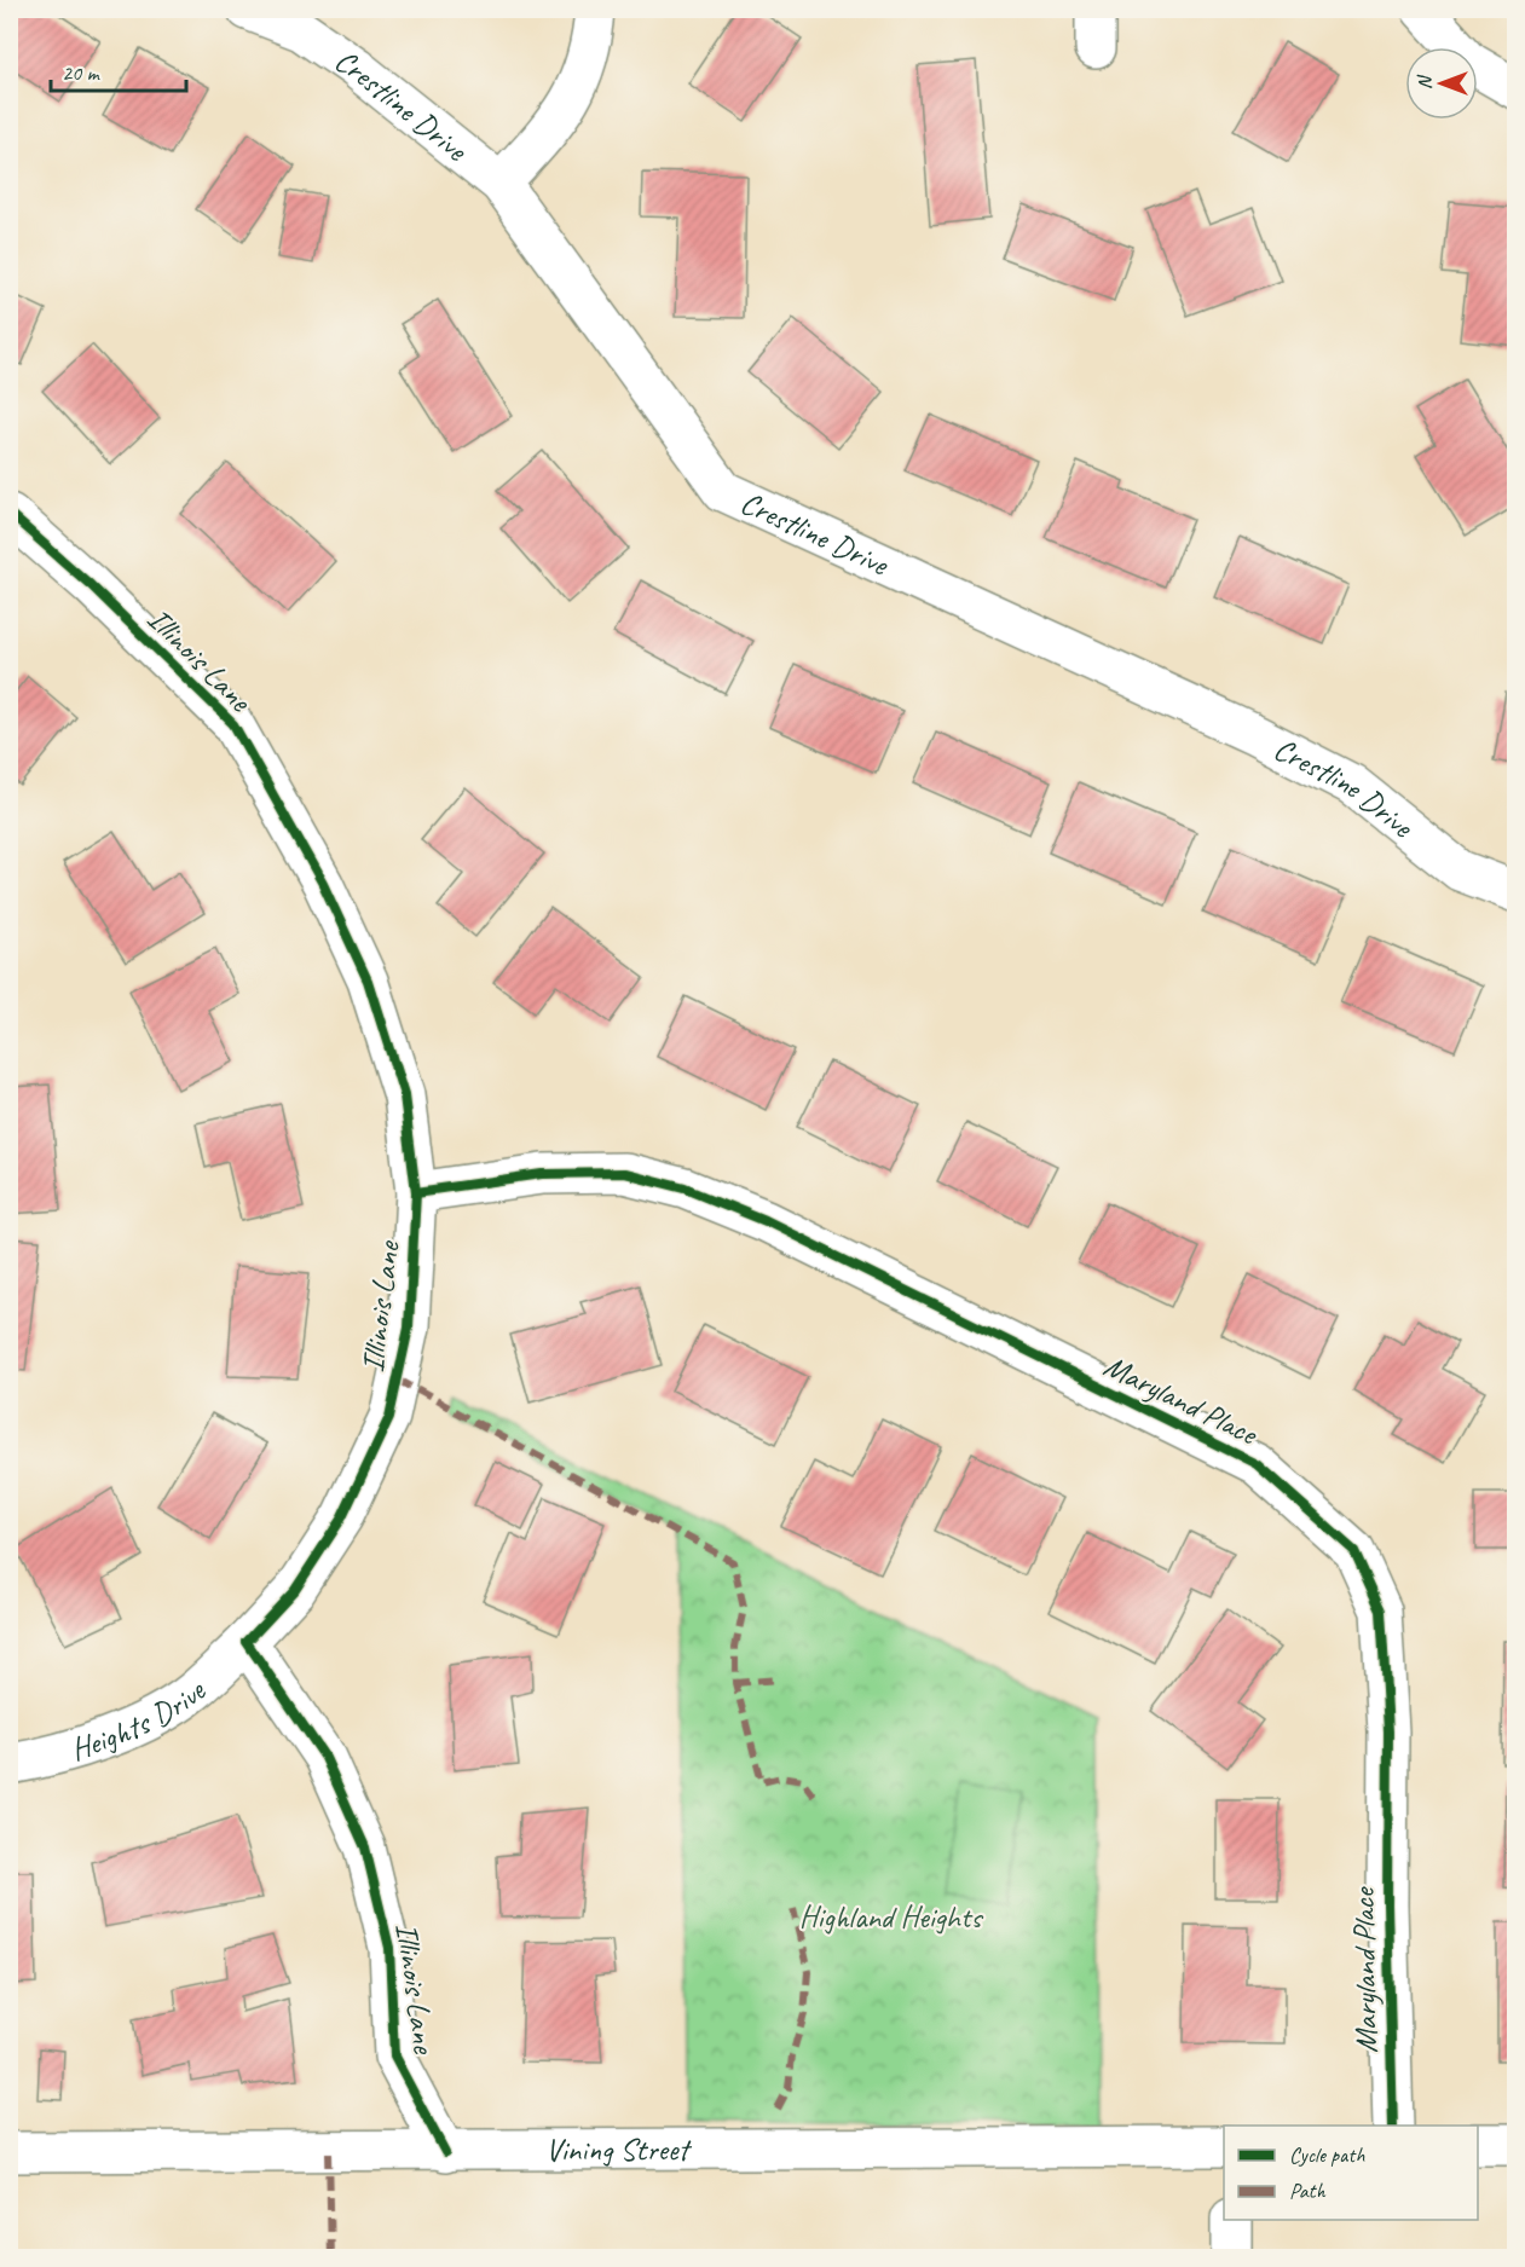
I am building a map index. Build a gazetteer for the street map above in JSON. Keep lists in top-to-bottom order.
{
  "streets": {
    "street": [
      "Crestline Drive",
      "Illinois Lane",
      "Maryland Place",
      "Heights Drive",
      "Vining Street"
    ]
  },
  "crossings": [
    ["Illinois Lane", "Maryland Place"],
    ["Illinois Lane", "Heights Drive"],
    ["Illinois Lane", "Vining Street"]
  ],
  "parks": ["Highland Heights"],
  "legend": ["Cycle path", "Path"],
  "scale_bar": "20 m",
  "north": "left"
}
